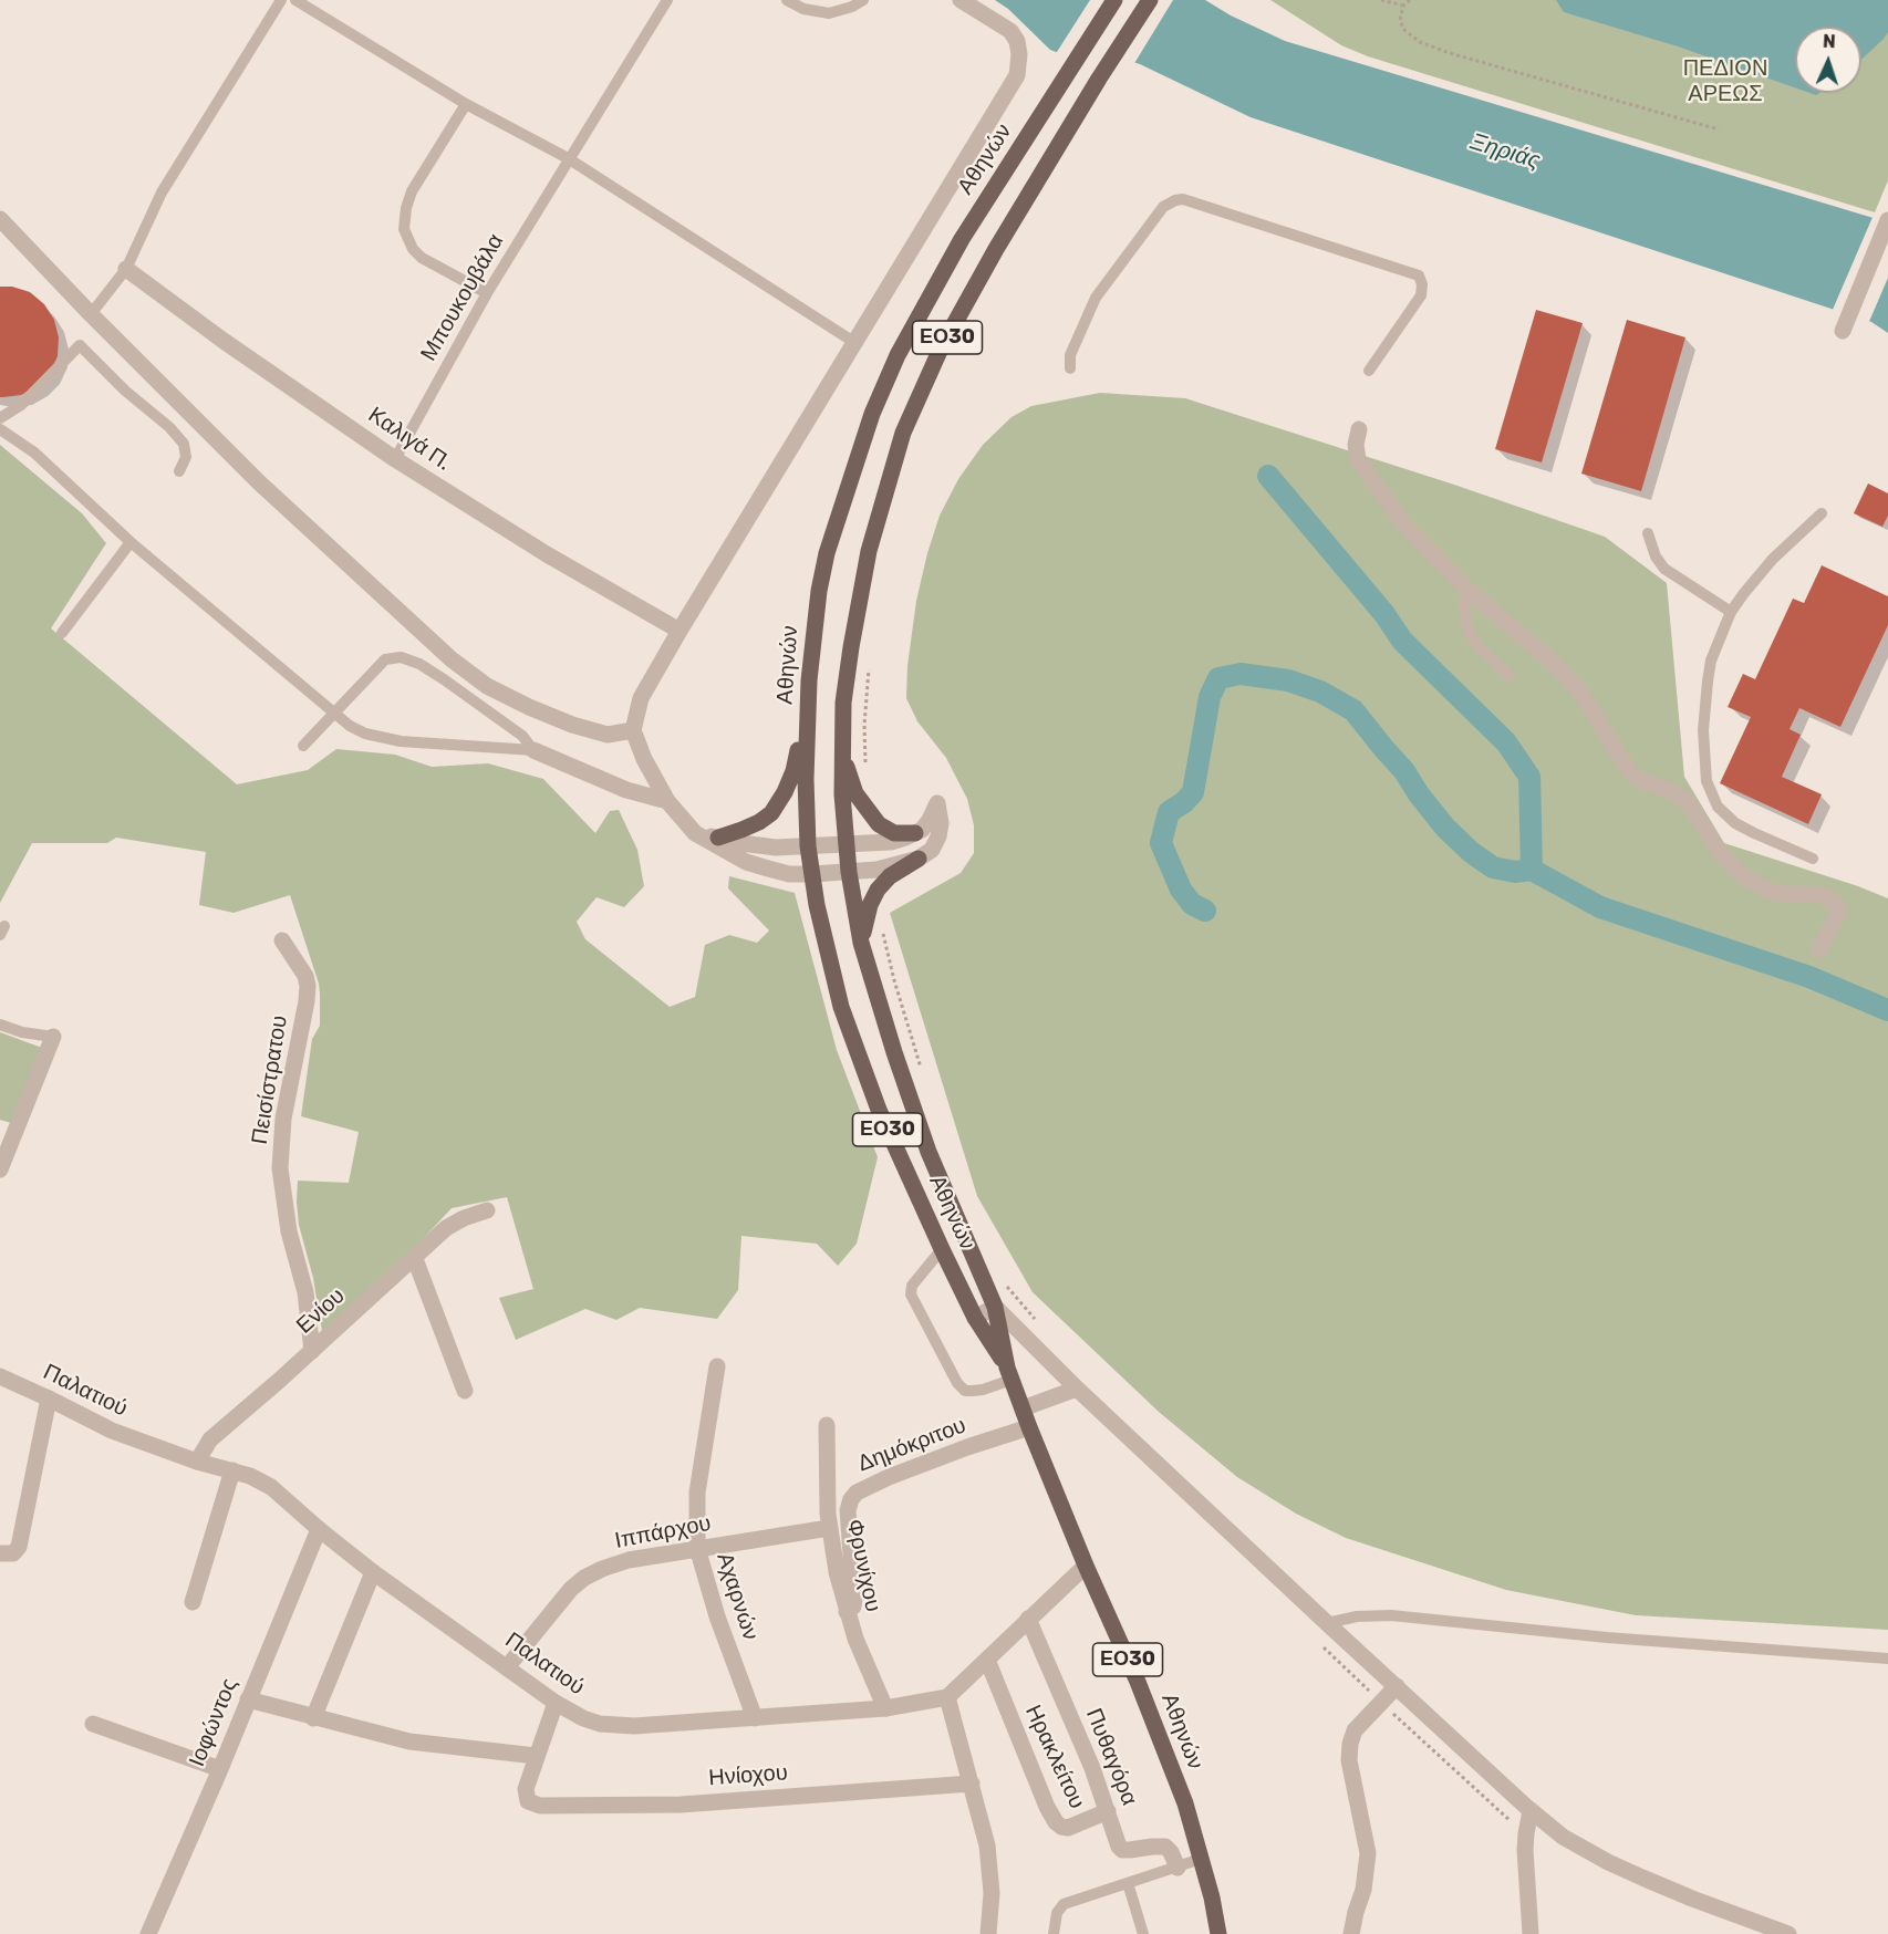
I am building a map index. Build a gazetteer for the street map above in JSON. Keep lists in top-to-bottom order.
{
  "streets": {
    "main road": ["Αθηνών", "ΕΟ30"],
    "street": [
      "Καλιγά Π.",
      "Πεισίστρατου",
      "Ενίου",
      "Παλατιού",
      "Δημόκριτου",
      "Ιππάρχου",
      "Φρυνίχου",
      "Αχαρνών",
      "Ιοφώντος",
      "Ηρακλείτου",
      "Πυθαγόρα",
      "Ηνίοχου"
    ],
    "lane": ["Μπουκουβάλα"]
  },
  "crossings": [
    ["Αθηνών", "Καλιγά Π."],
    ["Αθηνών", "Δημόκριτου"],
    ["Μπουκουβάλα", "Καλιγά Π."],
    ["Πεισίστρατου", "Ενίου"],
    ["Ενίου", "Παλατιού"],
    ["Παλατιού", "Ιππάρχου"],
    ["Παλατιού", "Φρυνίχου"],
    ["Παλατιού", "Αχαρνών"],
    ["Παλατιού", "Ιοφώντος"],
    ["Δημόκριτου", "Φρυνίχου"],
    ["Ιππάρχου", "Φρυνίχου"],
    ["Ιππάρχου", "Αχαρνών"],
    ["Ηρακλείτου", "Πυθαγόρα"]
  ],
  "water": ["Ξηριάς"],
  "parks": ["ΠΕΔΙΟΝ ΑΡΕΩΣ"],
  "north": "top"
}
